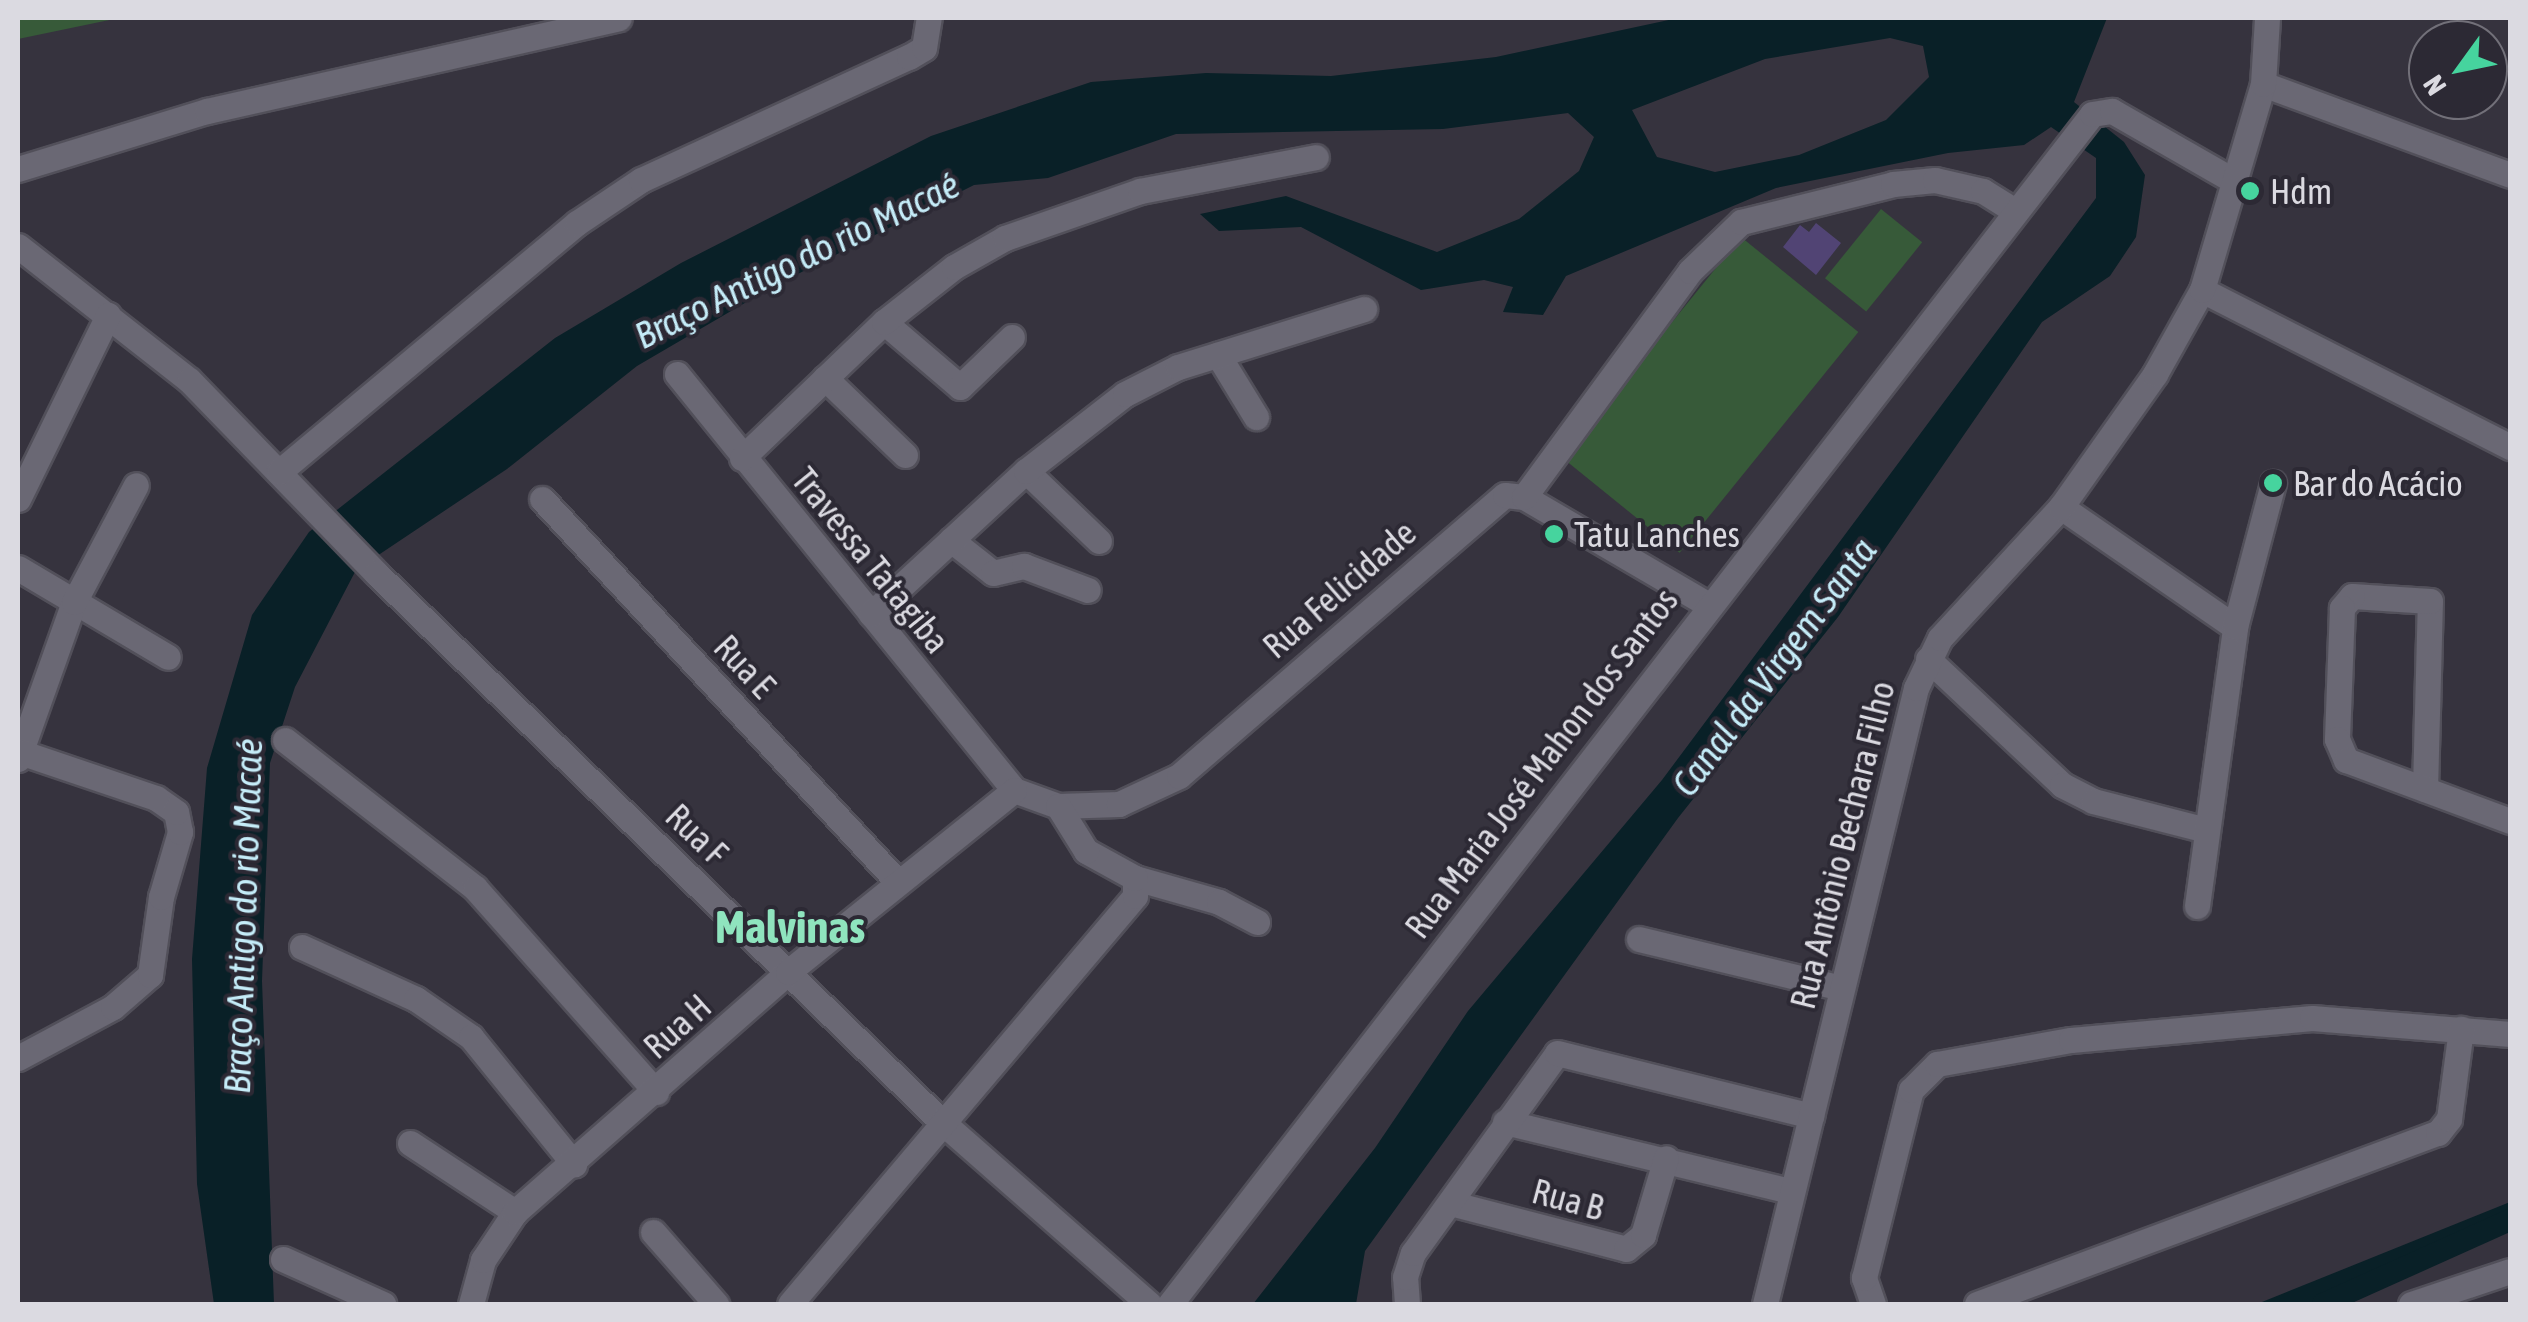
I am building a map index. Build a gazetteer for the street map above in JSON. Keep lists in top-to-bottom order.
{
  "streets": {
    "street": [
      "Travessa Tatagiba",
      "Rua Felicidade",
      "Rua E",
      "Rua Maria José Mahon dos Santos",
      "Rua F",
      "Rua Antônio Bechara Filho",
      "Rua H",
      "Rua B"
    ]
  },
  "crossings": [
    ["Travessa Tatagiba", "Rua Felicidade"],
    ["Travessa Tatagiba", "Rua H"],
    ["Rua Felicidade", "Rua H"],
    ["Rua E", "Rua H"],
    ["Rua Maria José Mahon dos Santos", "Rua Antônio Bechara Filho"],
    ["Rua F", "Rua H"]
  ],
  "districts": ["Malvinas"],
  "water": ["Braço Antigo do rio Macaé", "Canal da Virgem Santa"],
  "places": ["Hdm", "Bar do Acácio", "Tatu Lanches"],
  "north": "bottom left"
}
